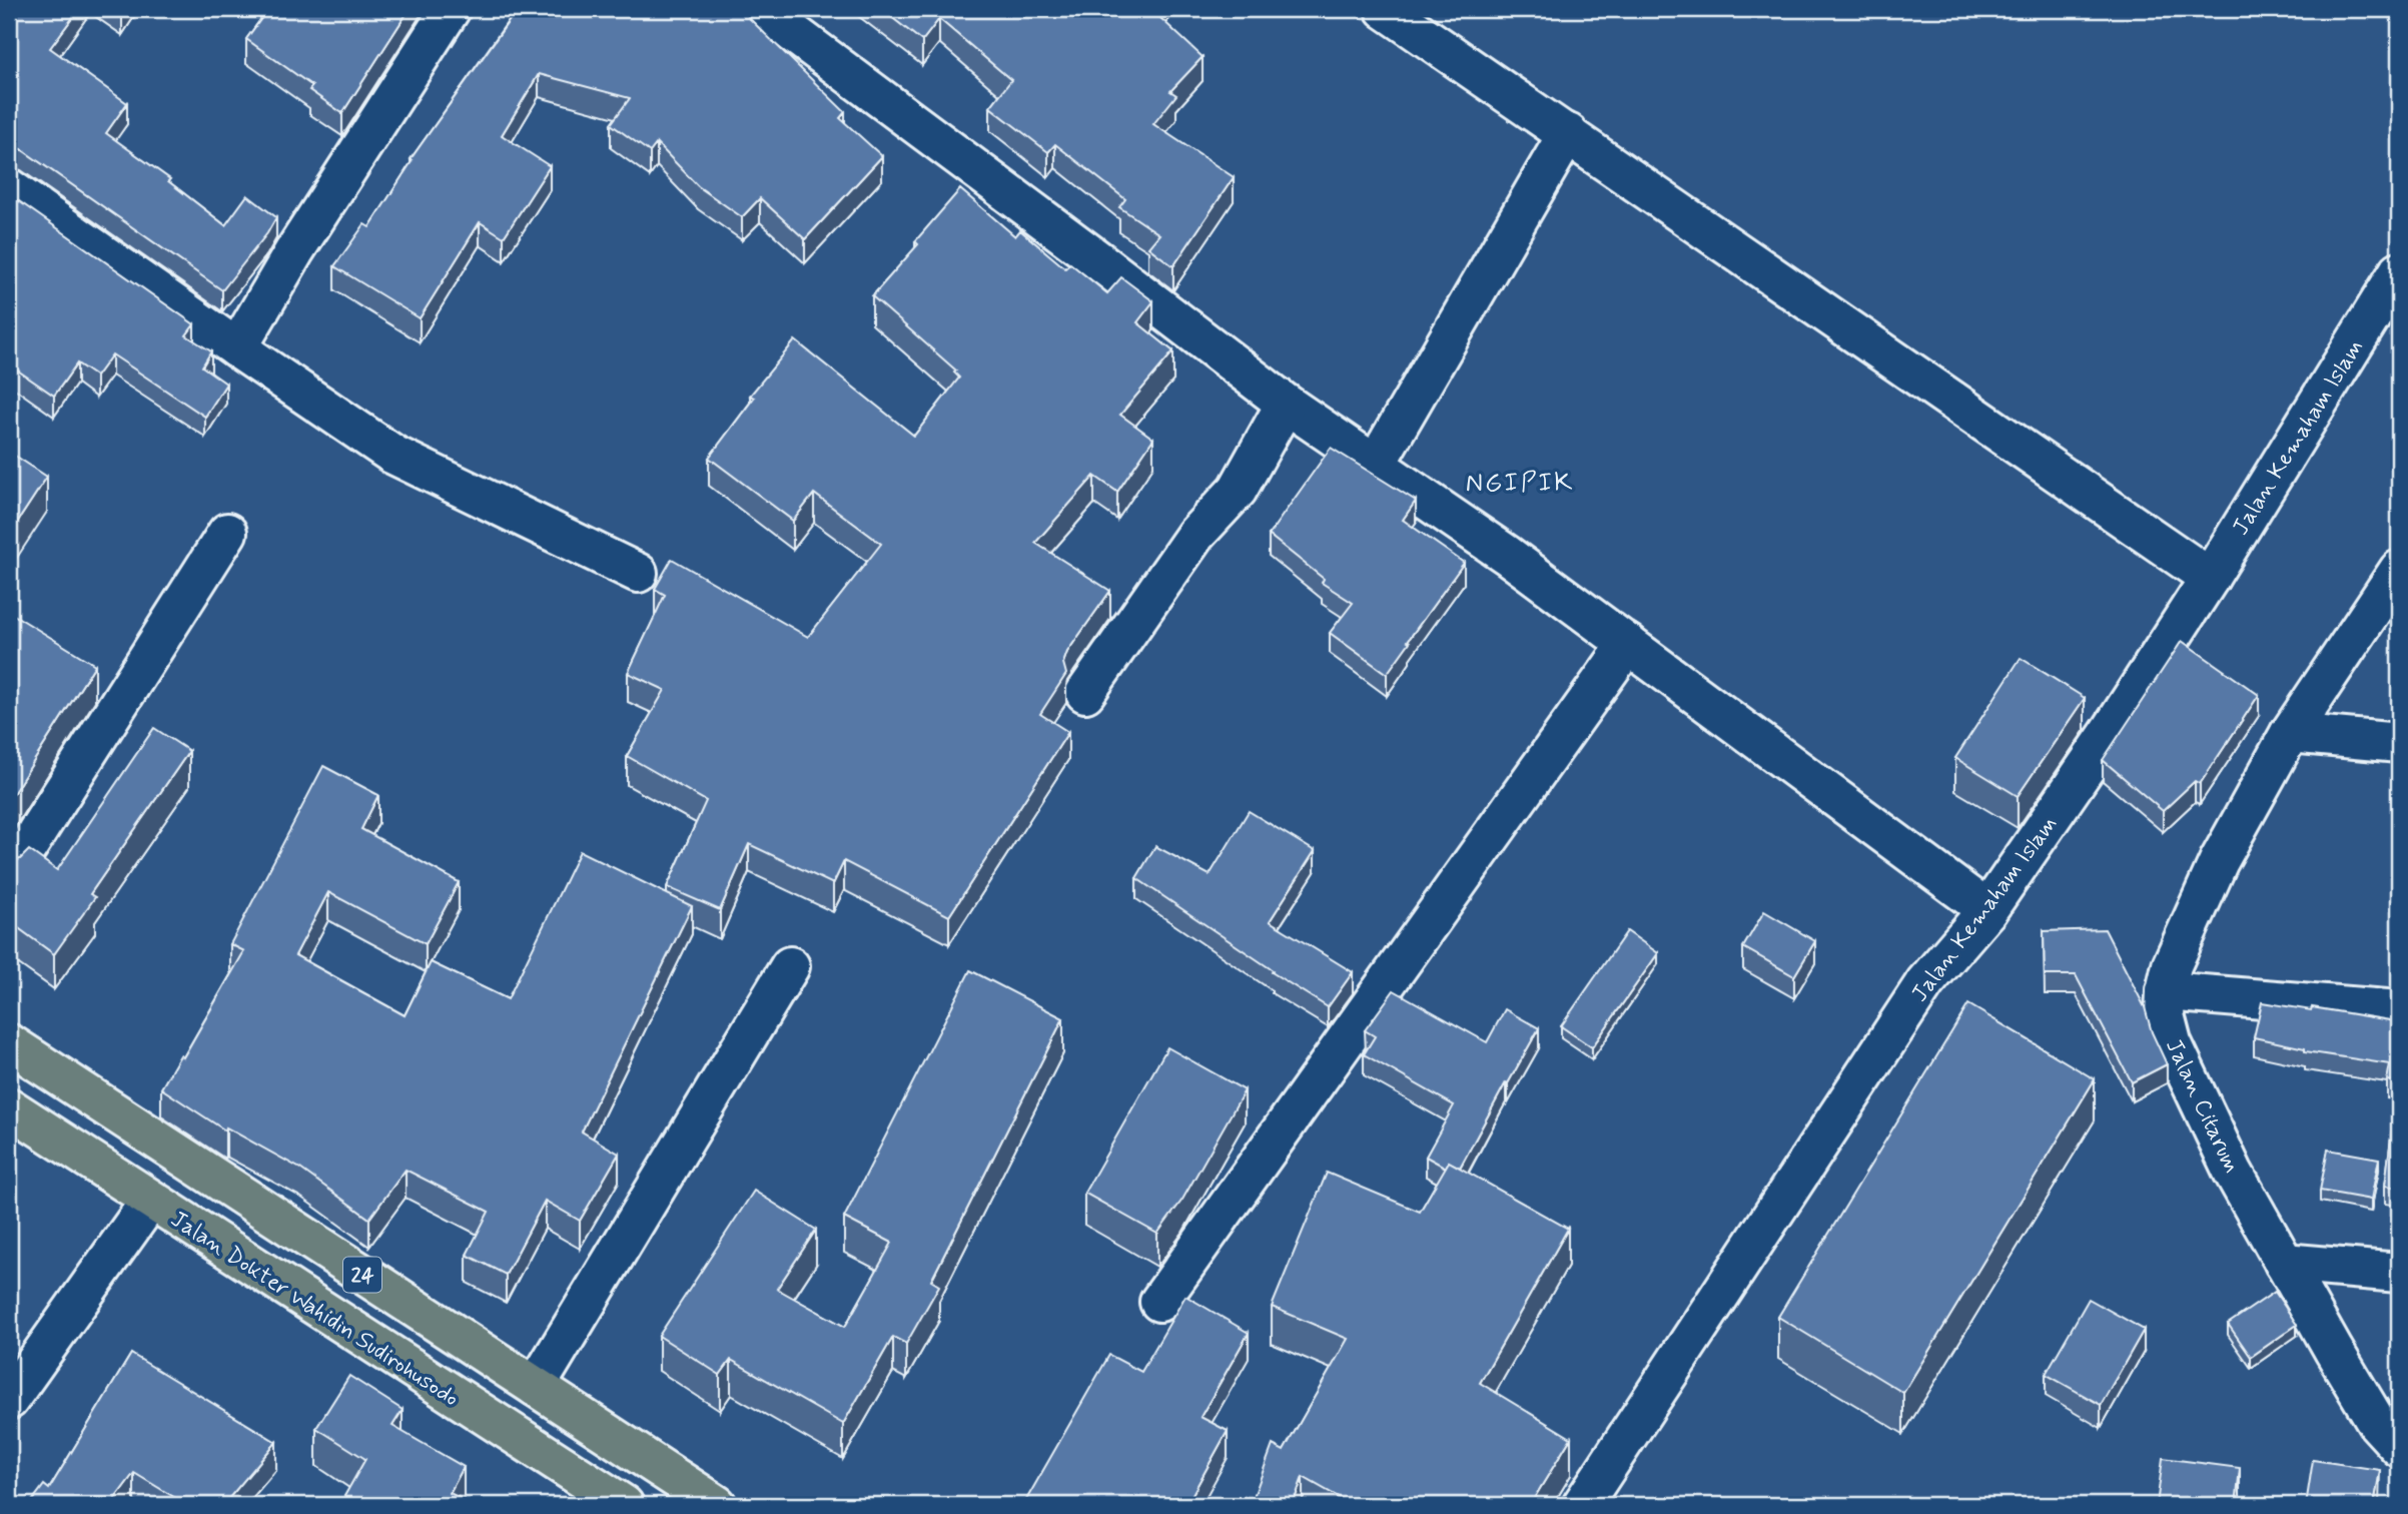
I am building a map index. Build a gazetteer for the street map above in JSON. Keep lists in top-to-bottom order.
{
  "streets": {
    "highway": ["24", "Jalan Dokter Wahidin Sudirohusodo"],
    "street": ["Jalan Kemaham Islam", "Jalan Citarum"]
  },
  "districts": ["NGIPIK"]
}
